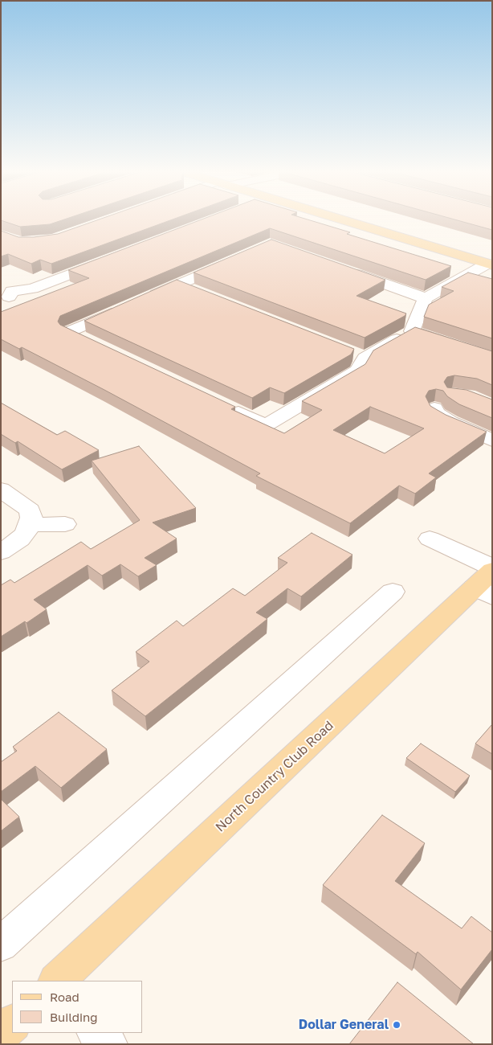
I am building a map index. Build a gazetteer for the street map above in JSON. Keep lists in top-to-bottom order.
{
  "streets": {
    "main road": ["North Country Club Road"]
  },
  "places": ["Dollar General"],
  "legend": ["Road", "Building"]
}
